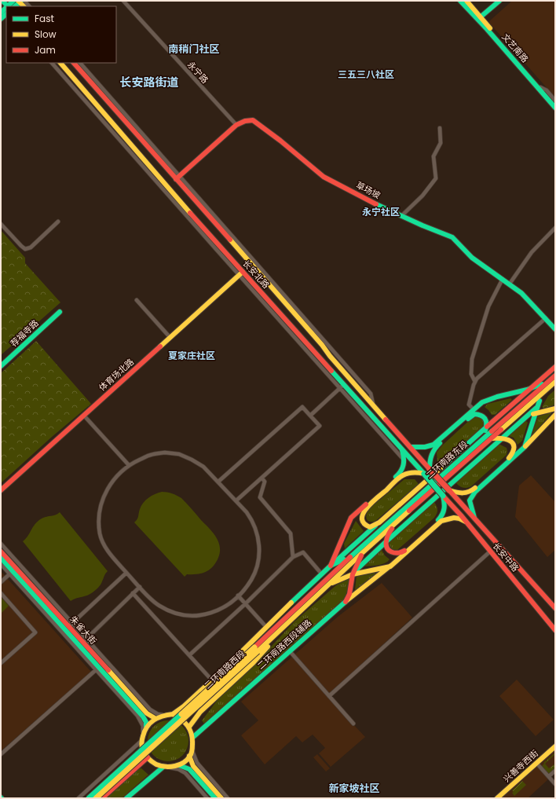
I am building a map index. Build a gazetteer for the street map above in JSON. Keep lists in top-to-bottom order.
{
  "streets": {
    "main road": [
      "文艺南路",
      "草场坡",
      "长安北路",
      "荐福寺路",
      "体育场北路",
      "二环南路东段",
      "长安中路",
      "朱雀大街",
      "二环南路西段辅路",
      "二环南路西段",
      "兴善寺西街"
    ],
    "street": ["永宁路"]
  },
  "crossings": [
    ["永宁路", "草场坡"],
    ["草场坡", "长安北路"],
    ["长安北路", "体育场北路"],
    ["长安北路", "长安中路"],
    ["二环南路东段", "二环南路西段"],
    ["长安中路", "二环南路西段辅路"],
    ["朱雀大街", "二环南路西段辅路"]
  ],
  "districts": [
    "南稍门社区",
    "三五三八社区",
    "长安路街道",
    "永宁社区",
    "夏家庄社区",
    "新家坡社区"
  ],
  "legend": ["Fast", "Slow", "Jam"]
}
